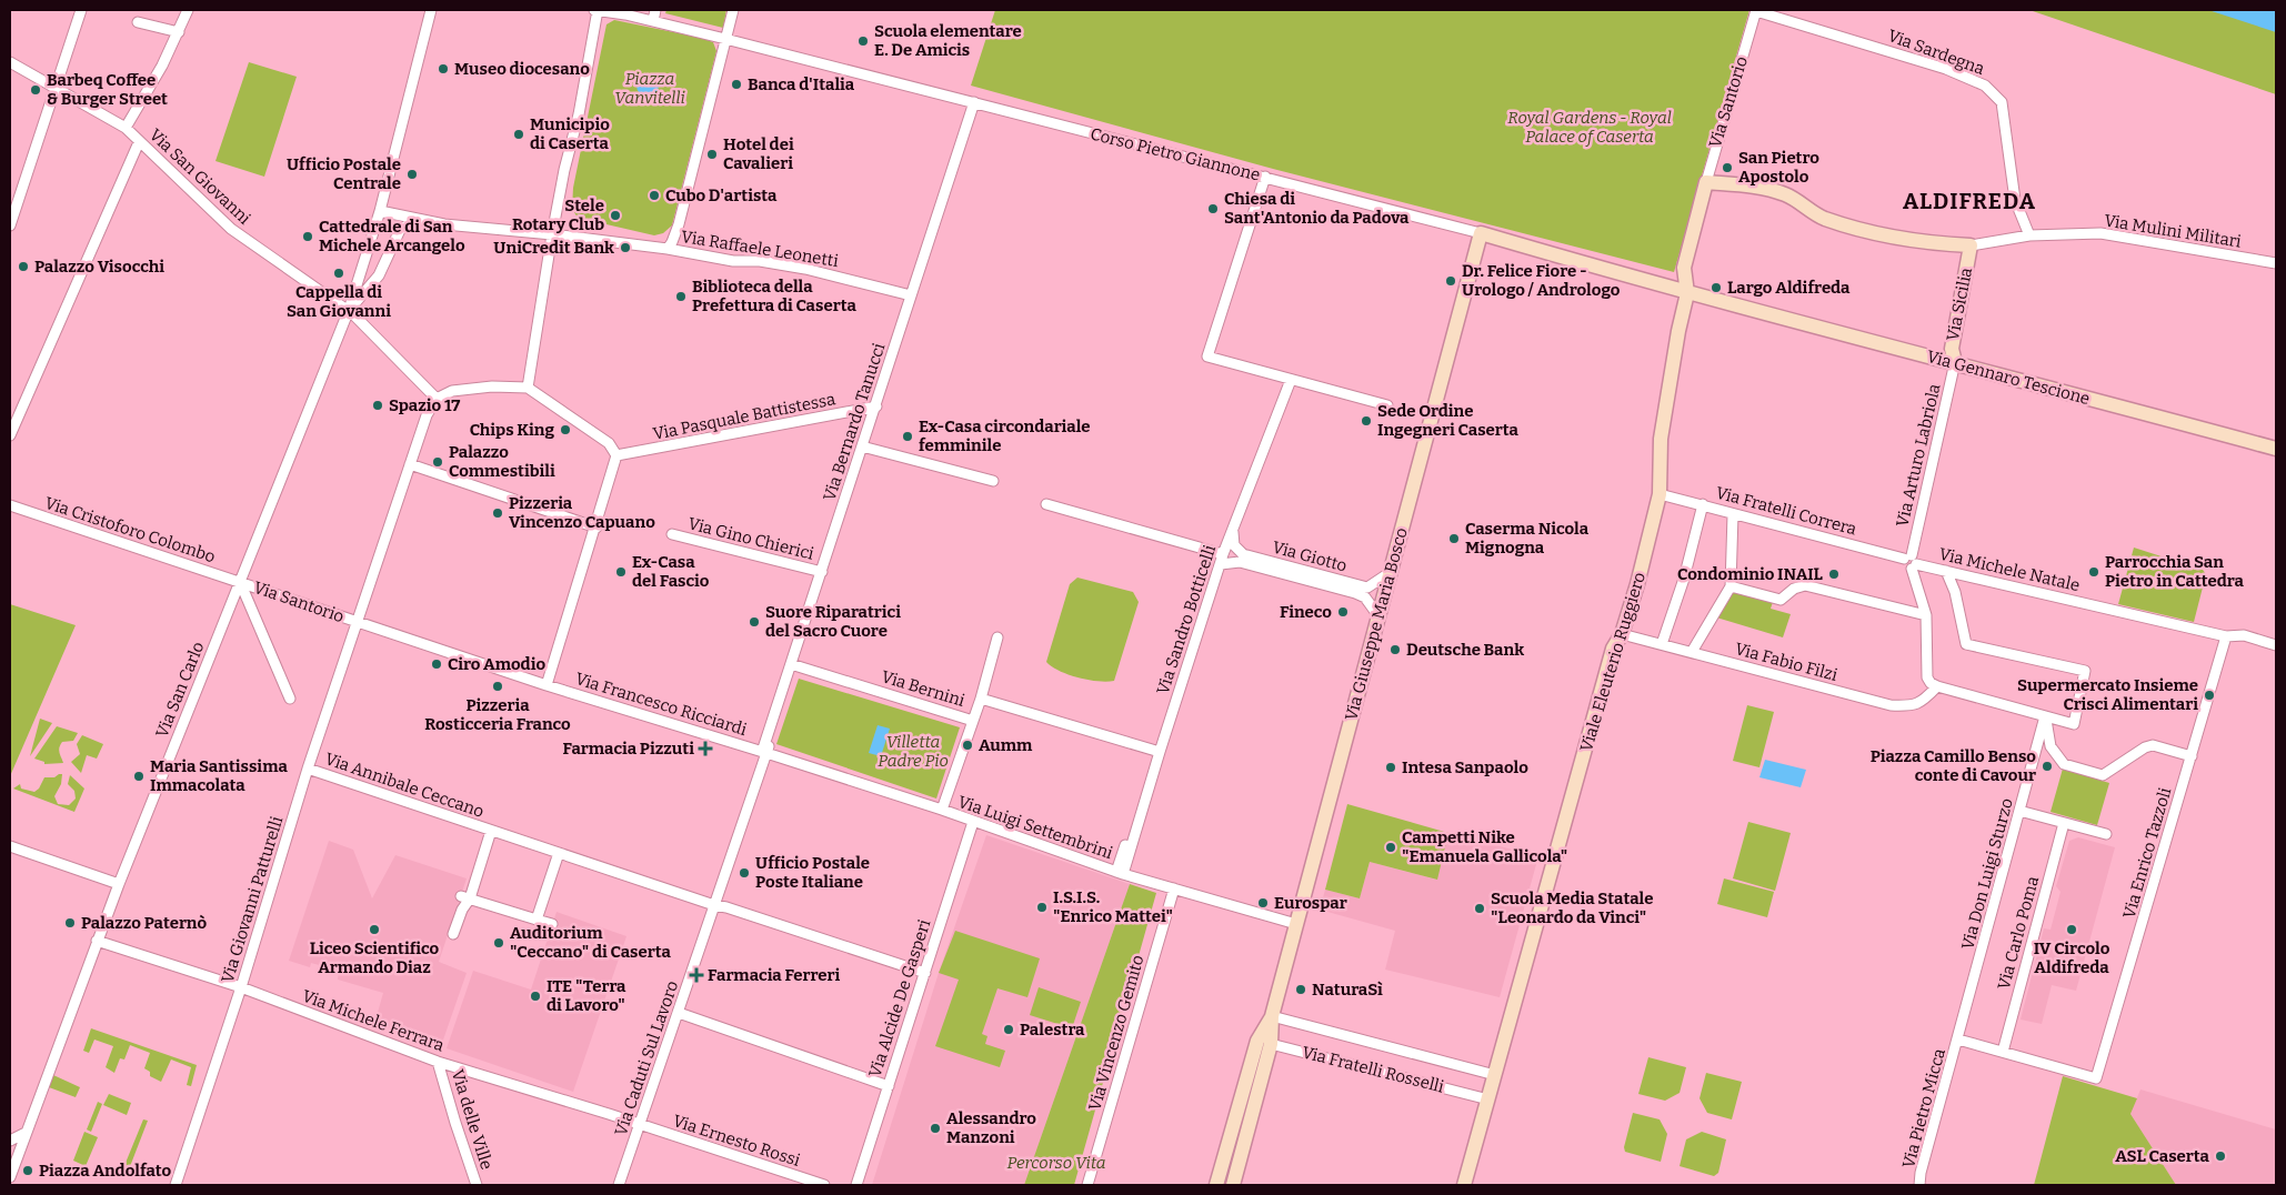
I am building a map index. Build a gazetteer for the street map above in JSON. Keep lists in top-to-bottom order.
{
  "streets": {
    "street": [
      "Via Sardegna",
      "Via Santorio",
      "Corso Pietro Giannone",
      "Via San Giovanni",
      "Via Mulini Militari",
      "Via Raffaele Leonetti",
      "Via Sicilia",
      "Via Gennaro Tescione",
      "Via Pasquale Battistessa",
      "Via Bernardo Tanucci",
      "Via Arturo Labriola",
      "Via Fratelli Correra",
      "Via Cristoforo Colombo",
      "Via Gino Chierici",
      "Via Giotto",
      "Via Michele Natale",
      "Via Sandro Botticelli",
      "Via Giuseppe Maria Bosco",
      "Viale Eleuterio Ruggiero",
      "Via Fabio Filzi",
      "Via Bernini",
      "Via San Carlo",
      "Via Francesco Ricciardi",
      "Via Annibale Ceccano",
      "Via Luigi Settembrini",
      "Via Enrico Tazzoli",
      "Via Don Luigi Sturzo",
      "Via Giovanni Patturelli",
      "Via Carlo Poma",
      "Via Alcide De Gasperi",
      "Via Michele Ferrara",
      "Via Vincenzo Gemito",
      "Via Caduti Sul Lavoro",
      "Via Fratelli Rosselli",
      "Via Pietro Micca",
      "Via delle Ville",
      "Via Ernesto Rossi"
    ]
  },
  "crossings": [
    ["Via Sardegna", "Via Santorio"],
    ["Via Sardegna", "Via Mulini Militari"],
    ["Via Santorio", "Corso Pietro Giannone"],
    ["Via Santorio", "Via Gennaro Tescione"],
    ["Via Santorio", "Via Cristoforo Colombo"],
    ["Via Santorio", "Viale Eleuterio Ruggiero"],
    ["Via Santorio", "Via San Carlo"],
    ["Via Santorio", "Via Francesco Ricciardi"],
    ["Via Santorio", "Via Giovanni Patturelli"],
    ["Corso Pietro Giannone", "Via Gennaro Tescione"],
    ["Corso Pietro Giannone", "Via Bernardo Tanucci"],
    ["Corso Pietro Giannone", "Via Giuseppe Maria Bosco"],
    ["Corso Pietro Giannone", "Viale Eleuterio Ruggiero"],
    ["Via San Giovanni", "Via San Carlo"],
    ["Via San Giovanni", "Via Giovanni Patturelli"],
    ["Via Mulini Militari", "Via Sicilia"],
    ["Via Raffaele Leonetti", "Via Bernardo Tanucci"],
    ["Via Sicilia", "Via Gennaro Tescione"],
    ["Via Sicilia", "Via Arturo Labriola"],
    ["Via Gennaro Tescione", "Via Arturo Labriola"],
    ["Via Gennaro Tescione", "Viale Eleuterio Ruggiero"],
    ["Via Pasquale Battistessa", "Via Bernardo Tanucci"],
    ["Via Bernardo Tanucci", "Via Gino Chierici"],
    ["Via Bernardo Tanucci", "Via Bernini"],
    ["Via Bernardo Tanucci", "Via Francesco Ricciardi"],
    ["Via Bernardo Tanucci", "Via Luigi Settembrini"],
    ["Via Bernardo Tanucci", "Via Caduti Sul Lavoro"],
    ["Via Arturo Labriola", "Via Fratelli Correra"],
    ["Via Arturo Labriola", "Via Michele Natale"],
    ["Via Fratelli Correra", "Via Michele Natale"],
    ["Via Fratelli Correra", "Viale Eleuterio Ruggiero"],
    ["Via Cristoforo Colombo", "Via San Carlo"],
    ["Via Giotto", "Via Sandro Botticelli"],
    ["Via Giotto", "Via Giuseppe Maria Bosco"],
    ["Via Michele Natale", "Via Enrico Tazzoli"],
    ["Via Sandro Botticelli", "Via Bernini"],
    ["Via Sandro Botticelli", "Via Luigi Settembrini"],
    ["Via Giuseppe Maria Bosco", "Via Luigi Settembrini"],
    ["Via Giuseppe Maria Bosco", "Via Fratelli Rosselli"],
    ["Viale Eleuterio Ruggiero", "Via Fabio Filzi"],
    ["Viale Eleuterio Ruggiero", "Via Fratelli Rosselli"],
    ["Via San Carlo", "Via Michele Ferrara"],
    ["Via Francesco Ricciardi", "Via Luigi Settembrini"],
    ["Via Francesco Ricciardi", "Via Caduti Sul Lavoro"],
    ["Via Annibale Ceccano", "Via Giovanni Patturelli"],
    ["Via Annibale Ceccano", "Via Alcide De Gasperi"],
    ["Via Annibale Ceccano", "Via Caduti Sul Lavoro"],
    ["Via Luigi Settembrini", "Via Alcide De Gasperi"],
    ["Via Luigi Settembrini", "Via Vincenzo Gemito"],
    ["Via Luigi Settembrini", "Via Caduti Sul Lavoro"],
    ["Via Enrico Tazzoli", "Via Carlo Poma"],
    ["Via Don Luigi Sturzo", "Via Pietro Micca"],
    ["Via Giovanni Patturelli", "Via Michele Ferrara"],
    ["Via Michele Ferrara", "Via Caduti Sul Lavoro"],
    ["Via Michele Ferrara", "Via delle Ville"],
    ["Via Michele Ferrara", "Via Ernesto Rossi"],
    ["Via Caduti Sul Lavoro", "Via Ernesto Rossi"]
  ],
  "districts": ["ALDIFREDA"],
  "parks": [
    "Piazza Vanvitelli",
    "Royal Gardens - Royal Palace of Caserta",
    "Villetta Padre Pio",
    "Percorso Vita"
  ],
  "places": {
    "other": [
      "Scuola elementare E. De Amicis",
      "Museo diocesano",
      "Banca d'Italia",
      "Barbeq Coffee & Burger Street",
      "Municipio di Caserta",
      "Hotel dei Cavalieri",
      "San Pietro Apostolo",
      "Ufficio Postale Centrale",
      "Cubo D'artista",
      "Chiesa di Sant'Antonio da Padova",
      "Stele Rotary Club",
      "Cattedrale di San Michele Arcangelo",
      "UniCredit Bank",
      "Palazzo Visocchi",
      "Cappella di San Giovanni",
      "Dr. Felice Fiore - Urologo / Andrologo",
      "Largo Aldifreda",
      "Biblioteca della Prefettura di Caserta",
      "Spazio 17",
      "Sede Ordine Ingegneri Caserta",
      "Chips King",
      "Ex-Casa circondariale femminile",
      "Palazzo Commestibili",
      "Pizzeria Vincenzo Capuano",
      "Caserma Nicola Mignogna",
      "Ex-Casa del Fascio",
      "Parrocchia San Pietro in Cattedra",
      "Condominio INAIL",
      "Fineco",
      "Suore Riparatrici del Sacro Cuore",
      "Deutsche Bank",
      "Ciro Amodio",
      "Pizzeria Rosticceria Franco",
      "Supermercato Insieme Crisci Alimentari",
      "Aumm",
      "Piazza Camillo Benso conte di Cavour",
      "Intesa Sanpaolo",
      "Maria Santissima Immacolata",
      "Campetti Nike \"Emanuela Gallicola\"",
      "Ufficio Postale Poste Italiane",
      "Eurospar",
      "I.S.I.S. \"Enrico Mattei\"",
      "Scuola Media Statale \"Leonardo da Vinci\"",
      "Palazzo Paternò",
      "Liceo Scientifico Armando Diaz",
      "IV Circolo Aldifreda",
      "Auditorium \"Ceccano\" di Caserta",
      "NaturaSì",
      "ITE \"Terra di Lavoro\"",
      "Palestra",
      "Alessandro Manzoni",
      "ASL Caserta",
      "Piazza Andolfato"
    ],
    "health": ["Farmacia Pizzuti", "Farmacia Ferreri"]
  }
}
